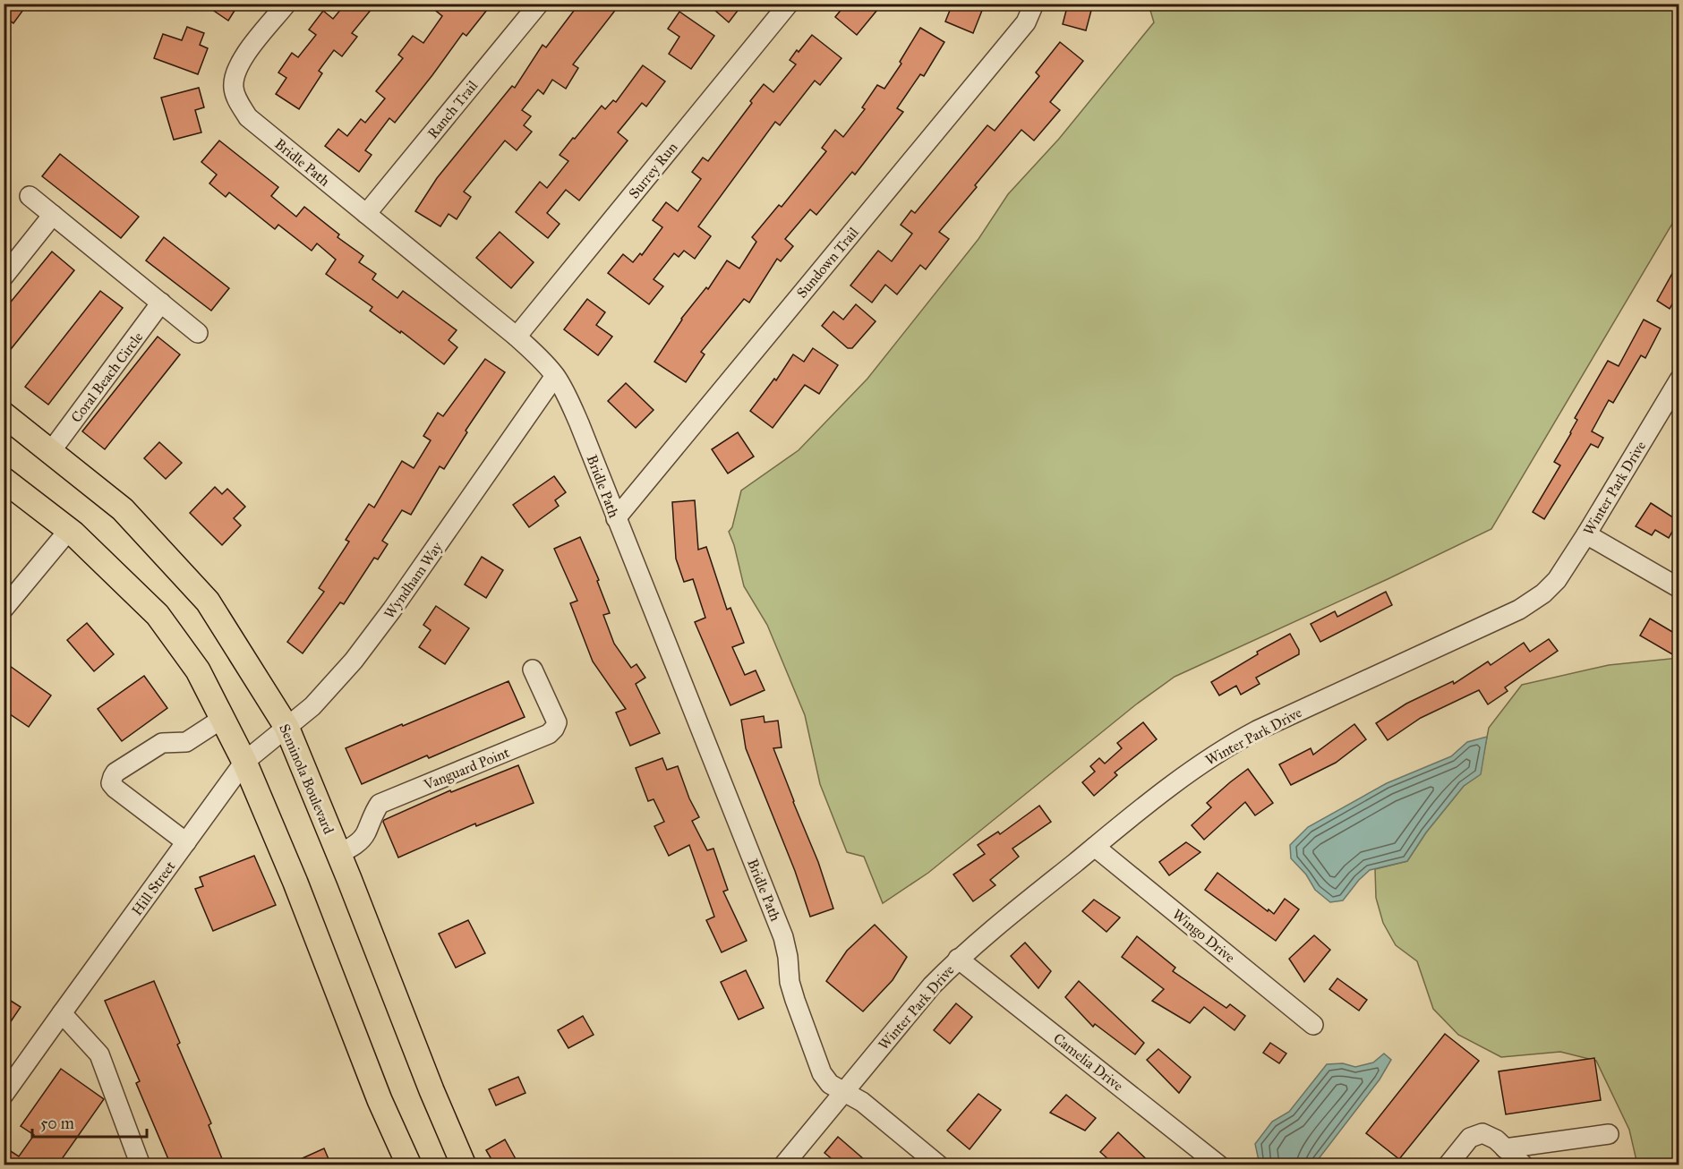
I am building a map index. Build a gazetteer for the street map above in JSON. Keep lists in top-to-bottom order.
{
  "streets": {
    "main road": ["Seminola Boulevard"],
    "street": [
      "Ranch Trail",
      "Bridle Path",
      "Surrey Run",
      "Sundown Trail",
      "Coral Beach Circle",
      "Winter Park Drive",
      "Wyndham Way",
      "Vanguard Point",
      "Hill Street",
      "Wingo Drive",
      "Camelia Drive"
    ]
  },
  "crossings": [
    ["Ranch Trail", "Bridle Path"],
    ["Bridle Path", "Surrey Run"],
    ["Bridle Path", "Sundown Trail"],
    ["Bridle Path", "Winter Park Drive"],
    ["Bridle Path", "Wyndham Way"],
    ["Coral Beach Circle", "Seminola Boulevard"],
    ["Winter Park Drive", "Wingo Drive"],
    ["Winter Park Drive", "Camelia Drive"],
    ["Wyndham Way", "Seminola Boulevard"],
    ["Wyndham Way", "Hill Street"],
    ["Vanguard Point", "Seminola Boulevard"]
  ],
  "scale_bar": "50 m"
}
